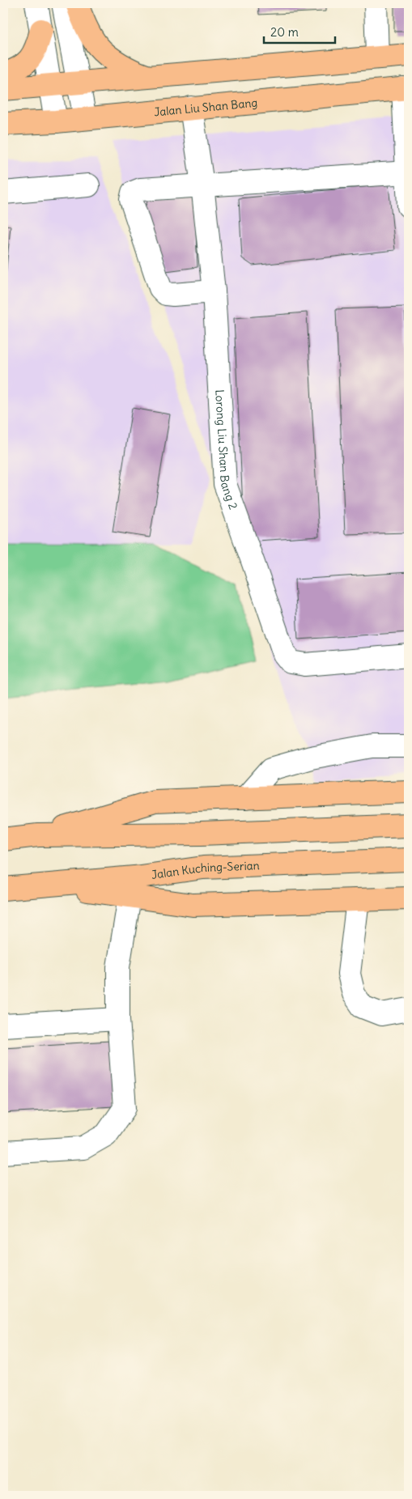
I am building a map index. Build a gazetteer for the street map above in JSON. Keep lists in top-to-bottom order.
{
  "streets": {
    "main road": ["Jalan Liu Shan Bang", "Jalan Kuching-Serian"],
    "street": ["Lorong Liu Shan Bang 2"]
  },
  "crossings": [
    ["Jalan Liu Shan Bang", "Lorong Liu Shan Bang 2"]
  ],
  "scale_bar": "20 m"
}
